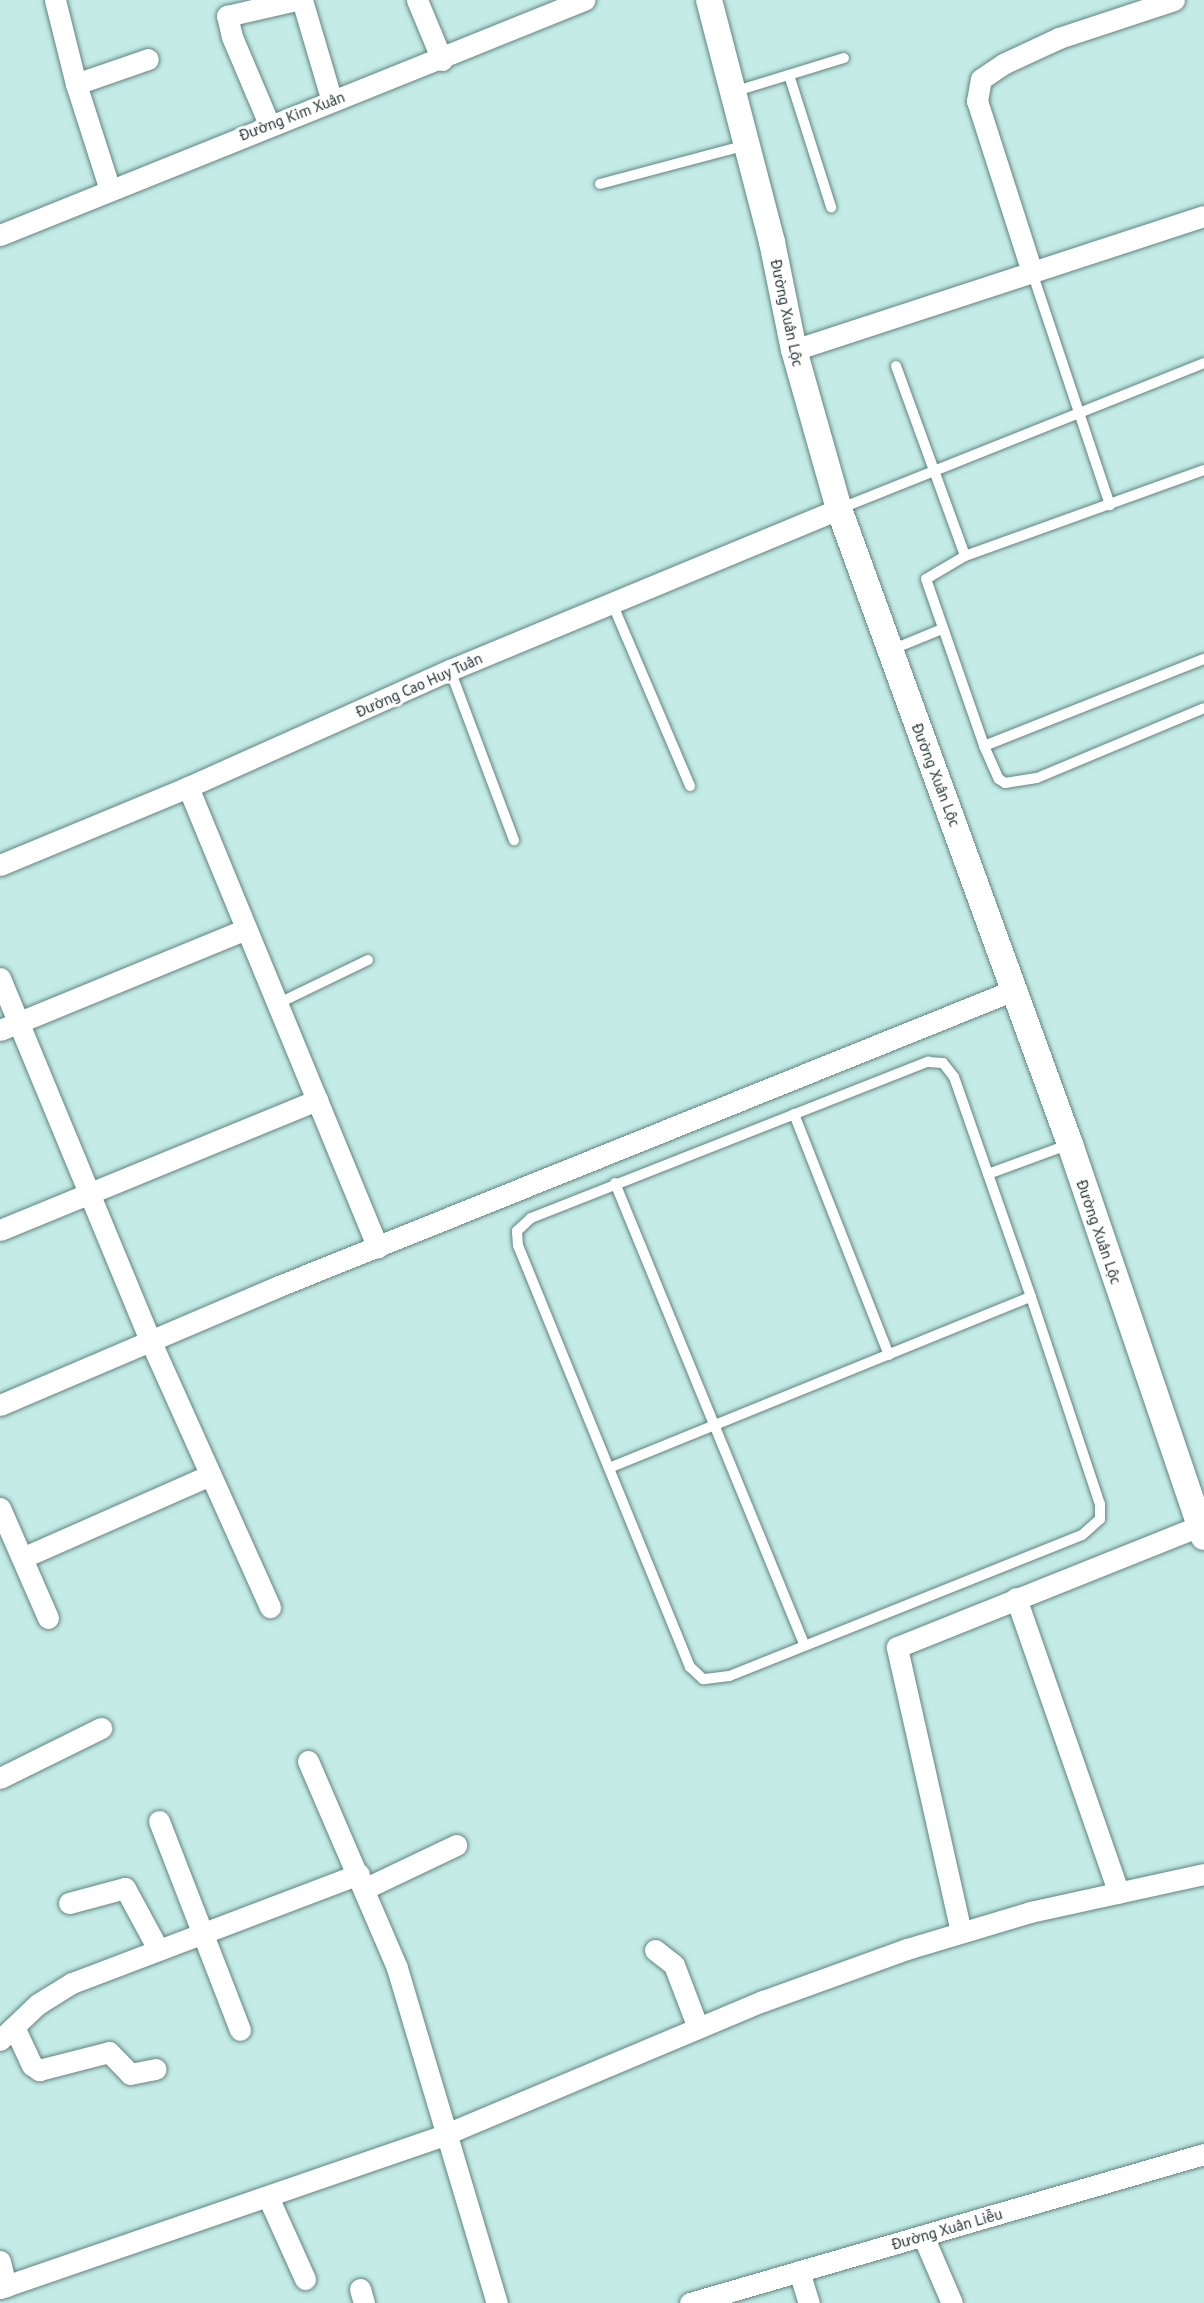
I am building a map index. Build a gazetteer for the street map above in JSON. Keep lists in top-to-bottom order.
{
  "streets": {
    "street": [
      "Đường Kim Xuân",
      "Đường Xuân Lộc",
      "Đường Cao Huy Tuân",
      "Đường Xuân Liễu"
    ]
  },
  "crossings": [
    ["Đường Xuân Lộc", "Đường Cao Huy Tuân"]
  ]
}
